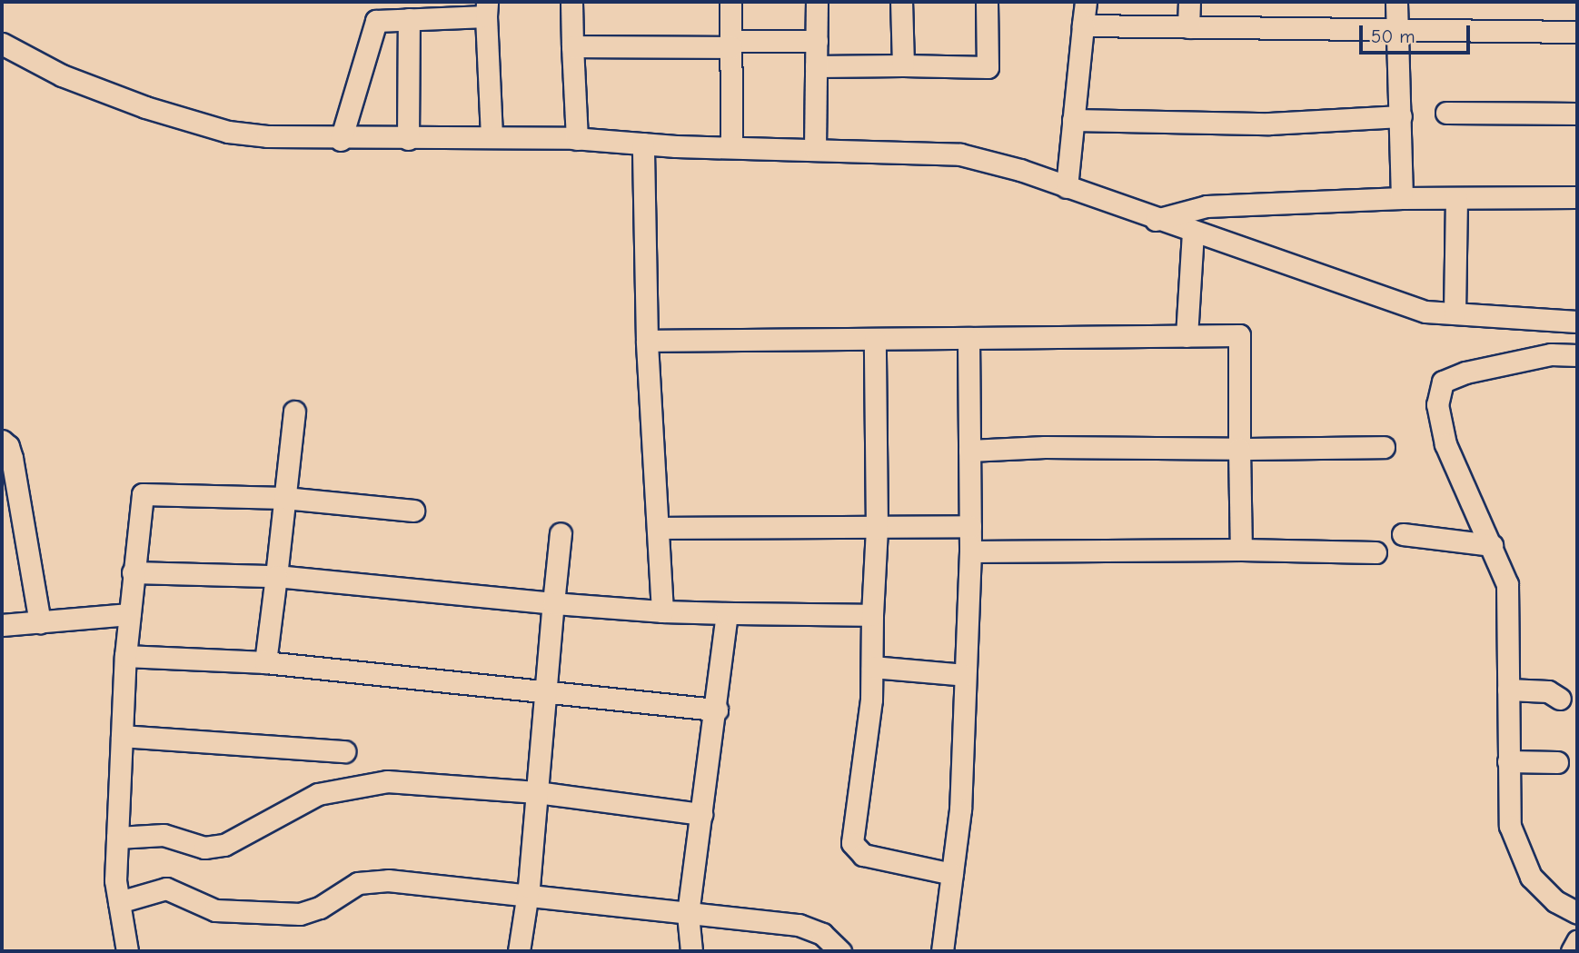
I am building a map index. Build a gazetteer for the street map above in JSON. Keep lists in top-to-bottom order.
{
  "scale_bar": "50 m"
}
